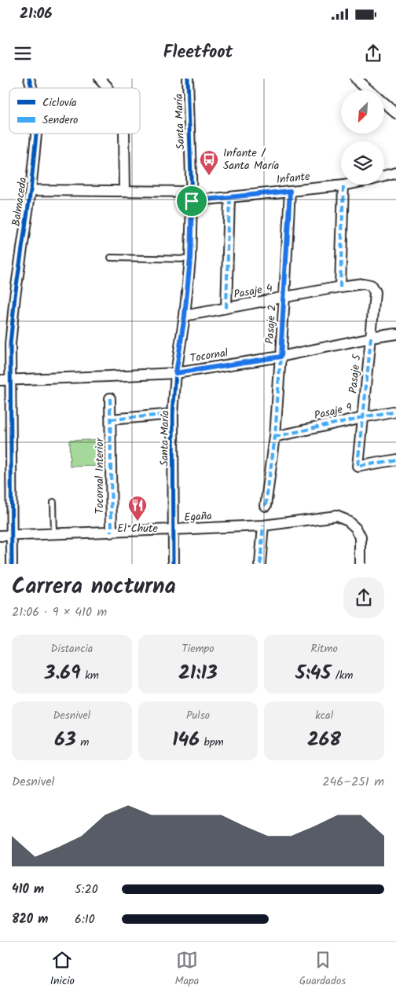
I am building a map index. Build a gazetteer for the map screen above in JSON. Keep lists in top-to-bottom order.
{
  "streets": {
    "street": [
      "Santa María",
      "Infante",
      "Balmaceda",
      "Pasaje 4",
      "Pasaje 2",
      "Tocornal",
      "Pasaje 5",
      "Pasaje 9",
      "Tocornal Interior",
      "Egaña"
    ]
  },
  "crossings": [
    ["Santa María", "Infante"],
    ["Santa María", "Pasaje 4"],
    ["Santa María", "Tocornal"],
    ["Santa María", "Egaña"],
    ["Infante", "Balmaceda"],
    ["Infante", "Pasaje 2"],
    ["Balmaceda", "Tocornal"],
    ["Balmaceda", "Egaña"],
    ["Pasaje 4", "Pasaje 2"],
    ["Pasaje 4", "Pasaje 5"],
    ["Pasaje 2", "Tocornal"],
    ["Pasaje 2", "Pasaje 9"],
    ["Tocornal", "Pasaje 5"],
    ["Pasaje 5", "Pasaje 9"],
    ["Tocornal Interior", "Egaña"]
  ],
  "places": {
    "bus stop": ["Infante / Santa María"],
    "restaurant": ["El Chute"]
  },
  "legend": ["Ciclovía", "Sendero"],
  "north": "bottom left",
  "page": {
    "status": "21:06",
    "header": "Fleetfoot",
    "heading": ["Carrera nocturna", "21:06 · 9 × 410 m"],
    "stats": [
      ["Distancia", "3.69 km"],
      ["Tiempo", "21:13"],
      ["Ritmo", "5:45 /km"],
      ["Desnivel", "63 m"],
      ["Pulso", "146 bpm"],
      ["kcal", "268"]
    ],
    "chart": ["Desnivel", "246–251 m"],
    "list": [
      {
        "name": "410 m",
        "note": "5:20"
      },
      {
        "name": "820 m",
        "note": "6:10"
      }
    ],
    "tabs": ["Inicio", "Mapa", "Guardados"]
  }
}
